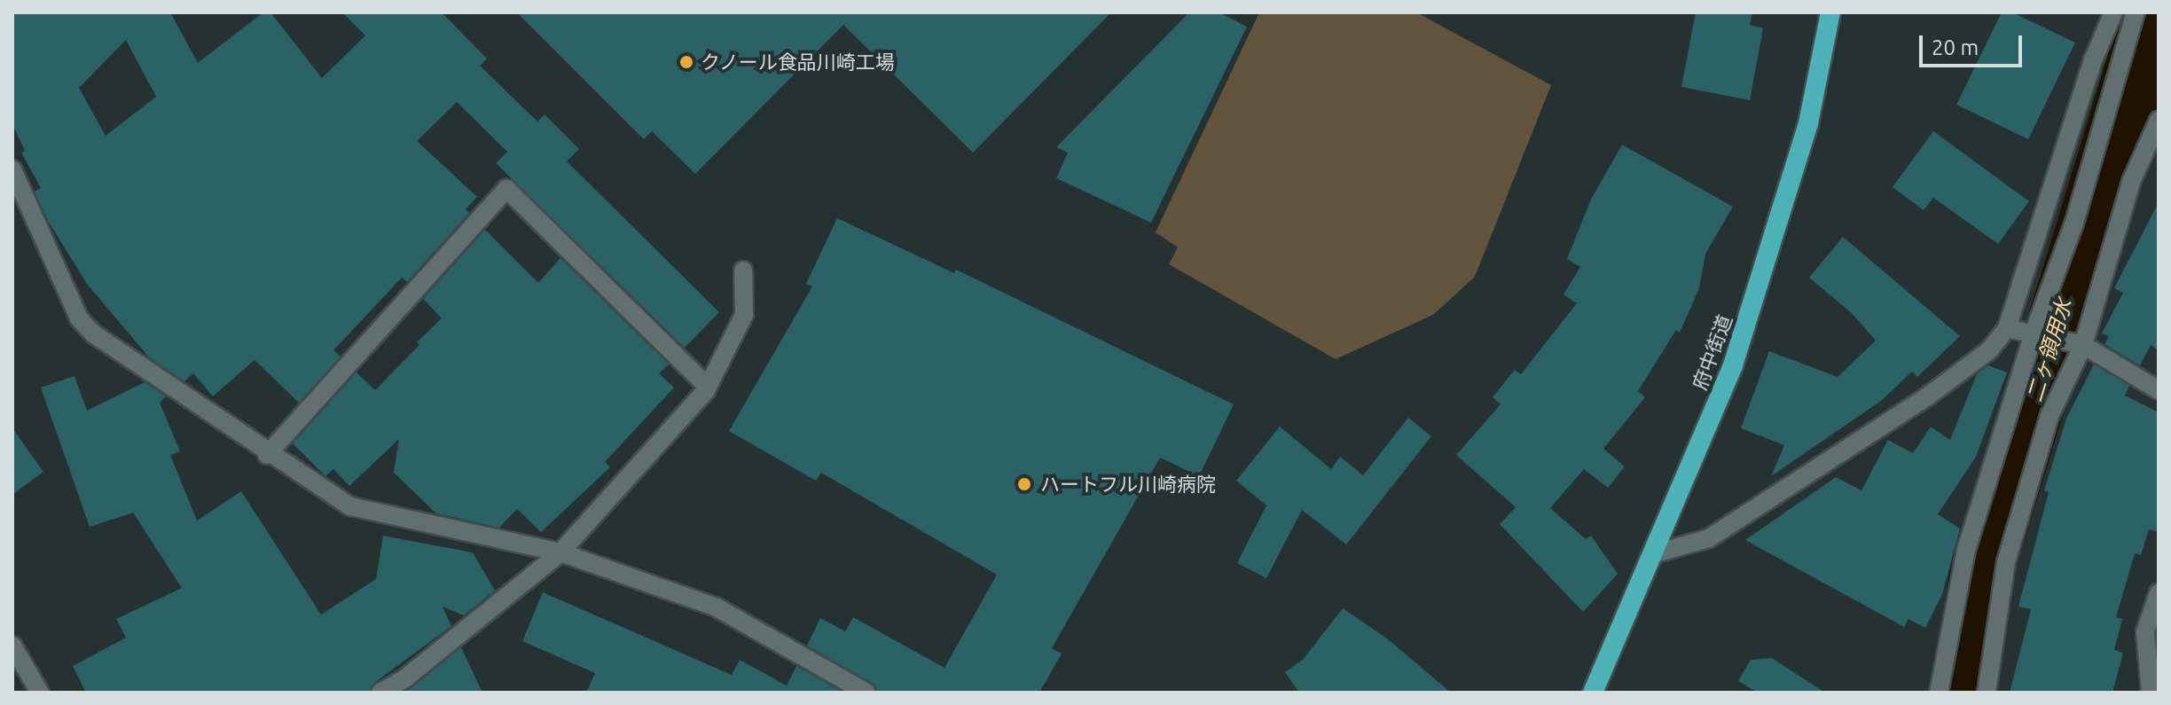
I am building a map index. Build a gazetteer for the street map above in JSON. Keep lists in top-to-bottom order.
{
  "streets": {
    "highway": ["府中街道"]
  },
  "water": ["二ヶ領用水"],
  "places": ["クノール食品川崎工場", "ハートフル川崎病院"],
  "scale_bar": "20 m"
}
